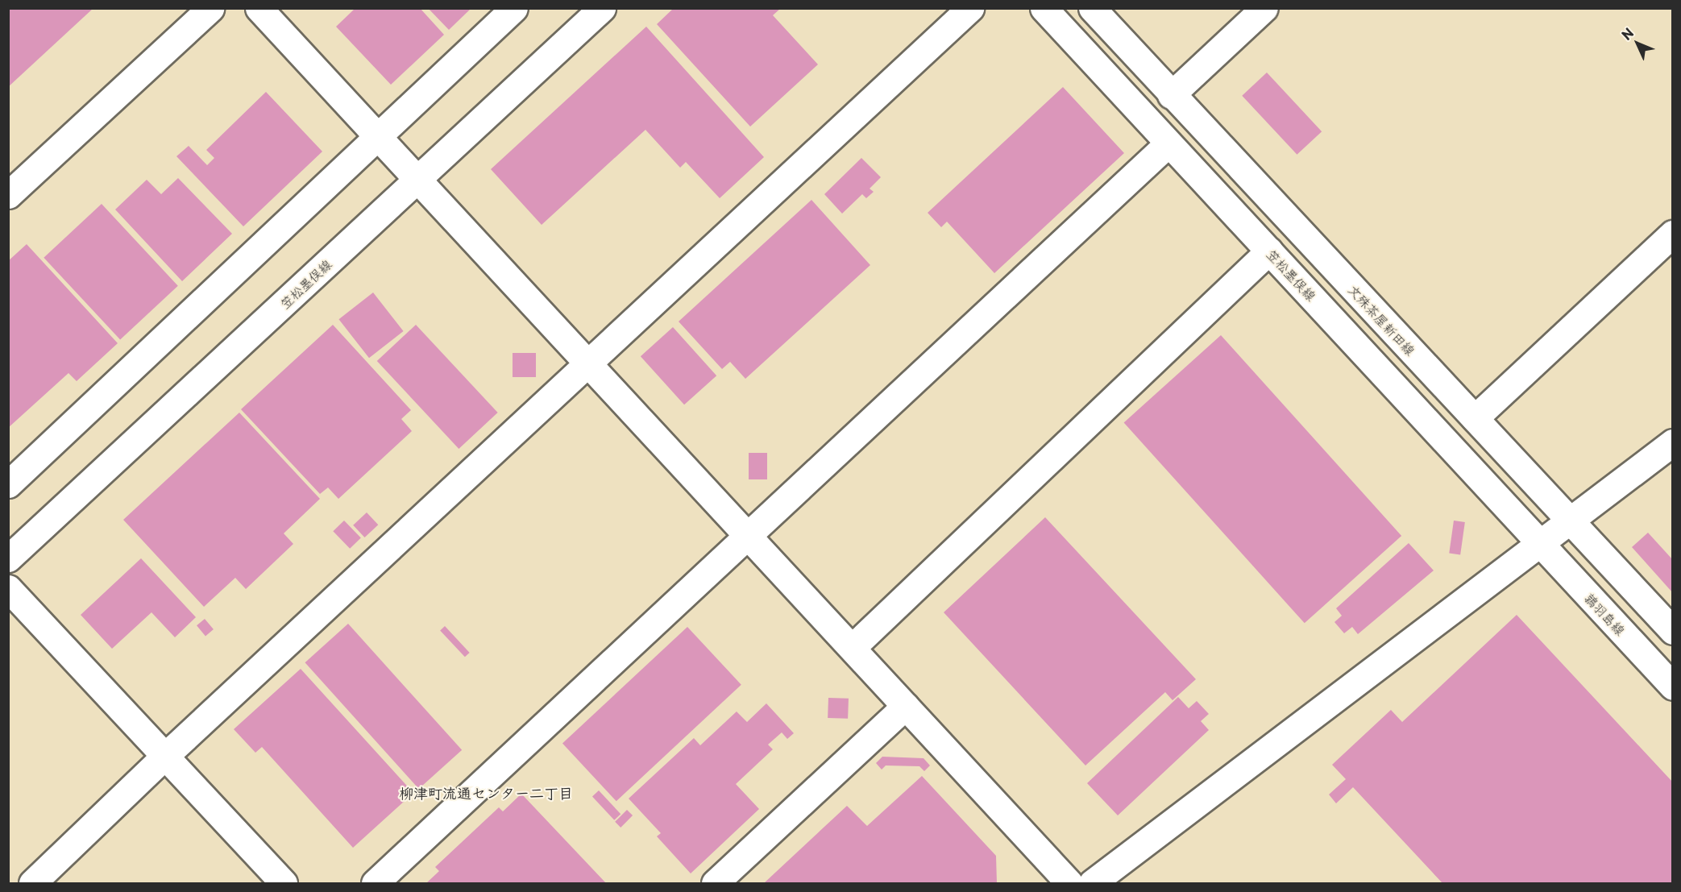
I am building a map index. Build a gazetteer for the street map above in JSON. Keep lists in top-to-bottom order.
{
  "streets": {
    "street": ["笠松墨俣線", "文殊茶屋新田線", "鶉羽島線"]
  },
  "crossings": [
    ["笠松墨俣線", "鶉羽島線"]
  ],
  "districts": ["柳津町流通センター二丁目"],
  "north": "top left"
}
